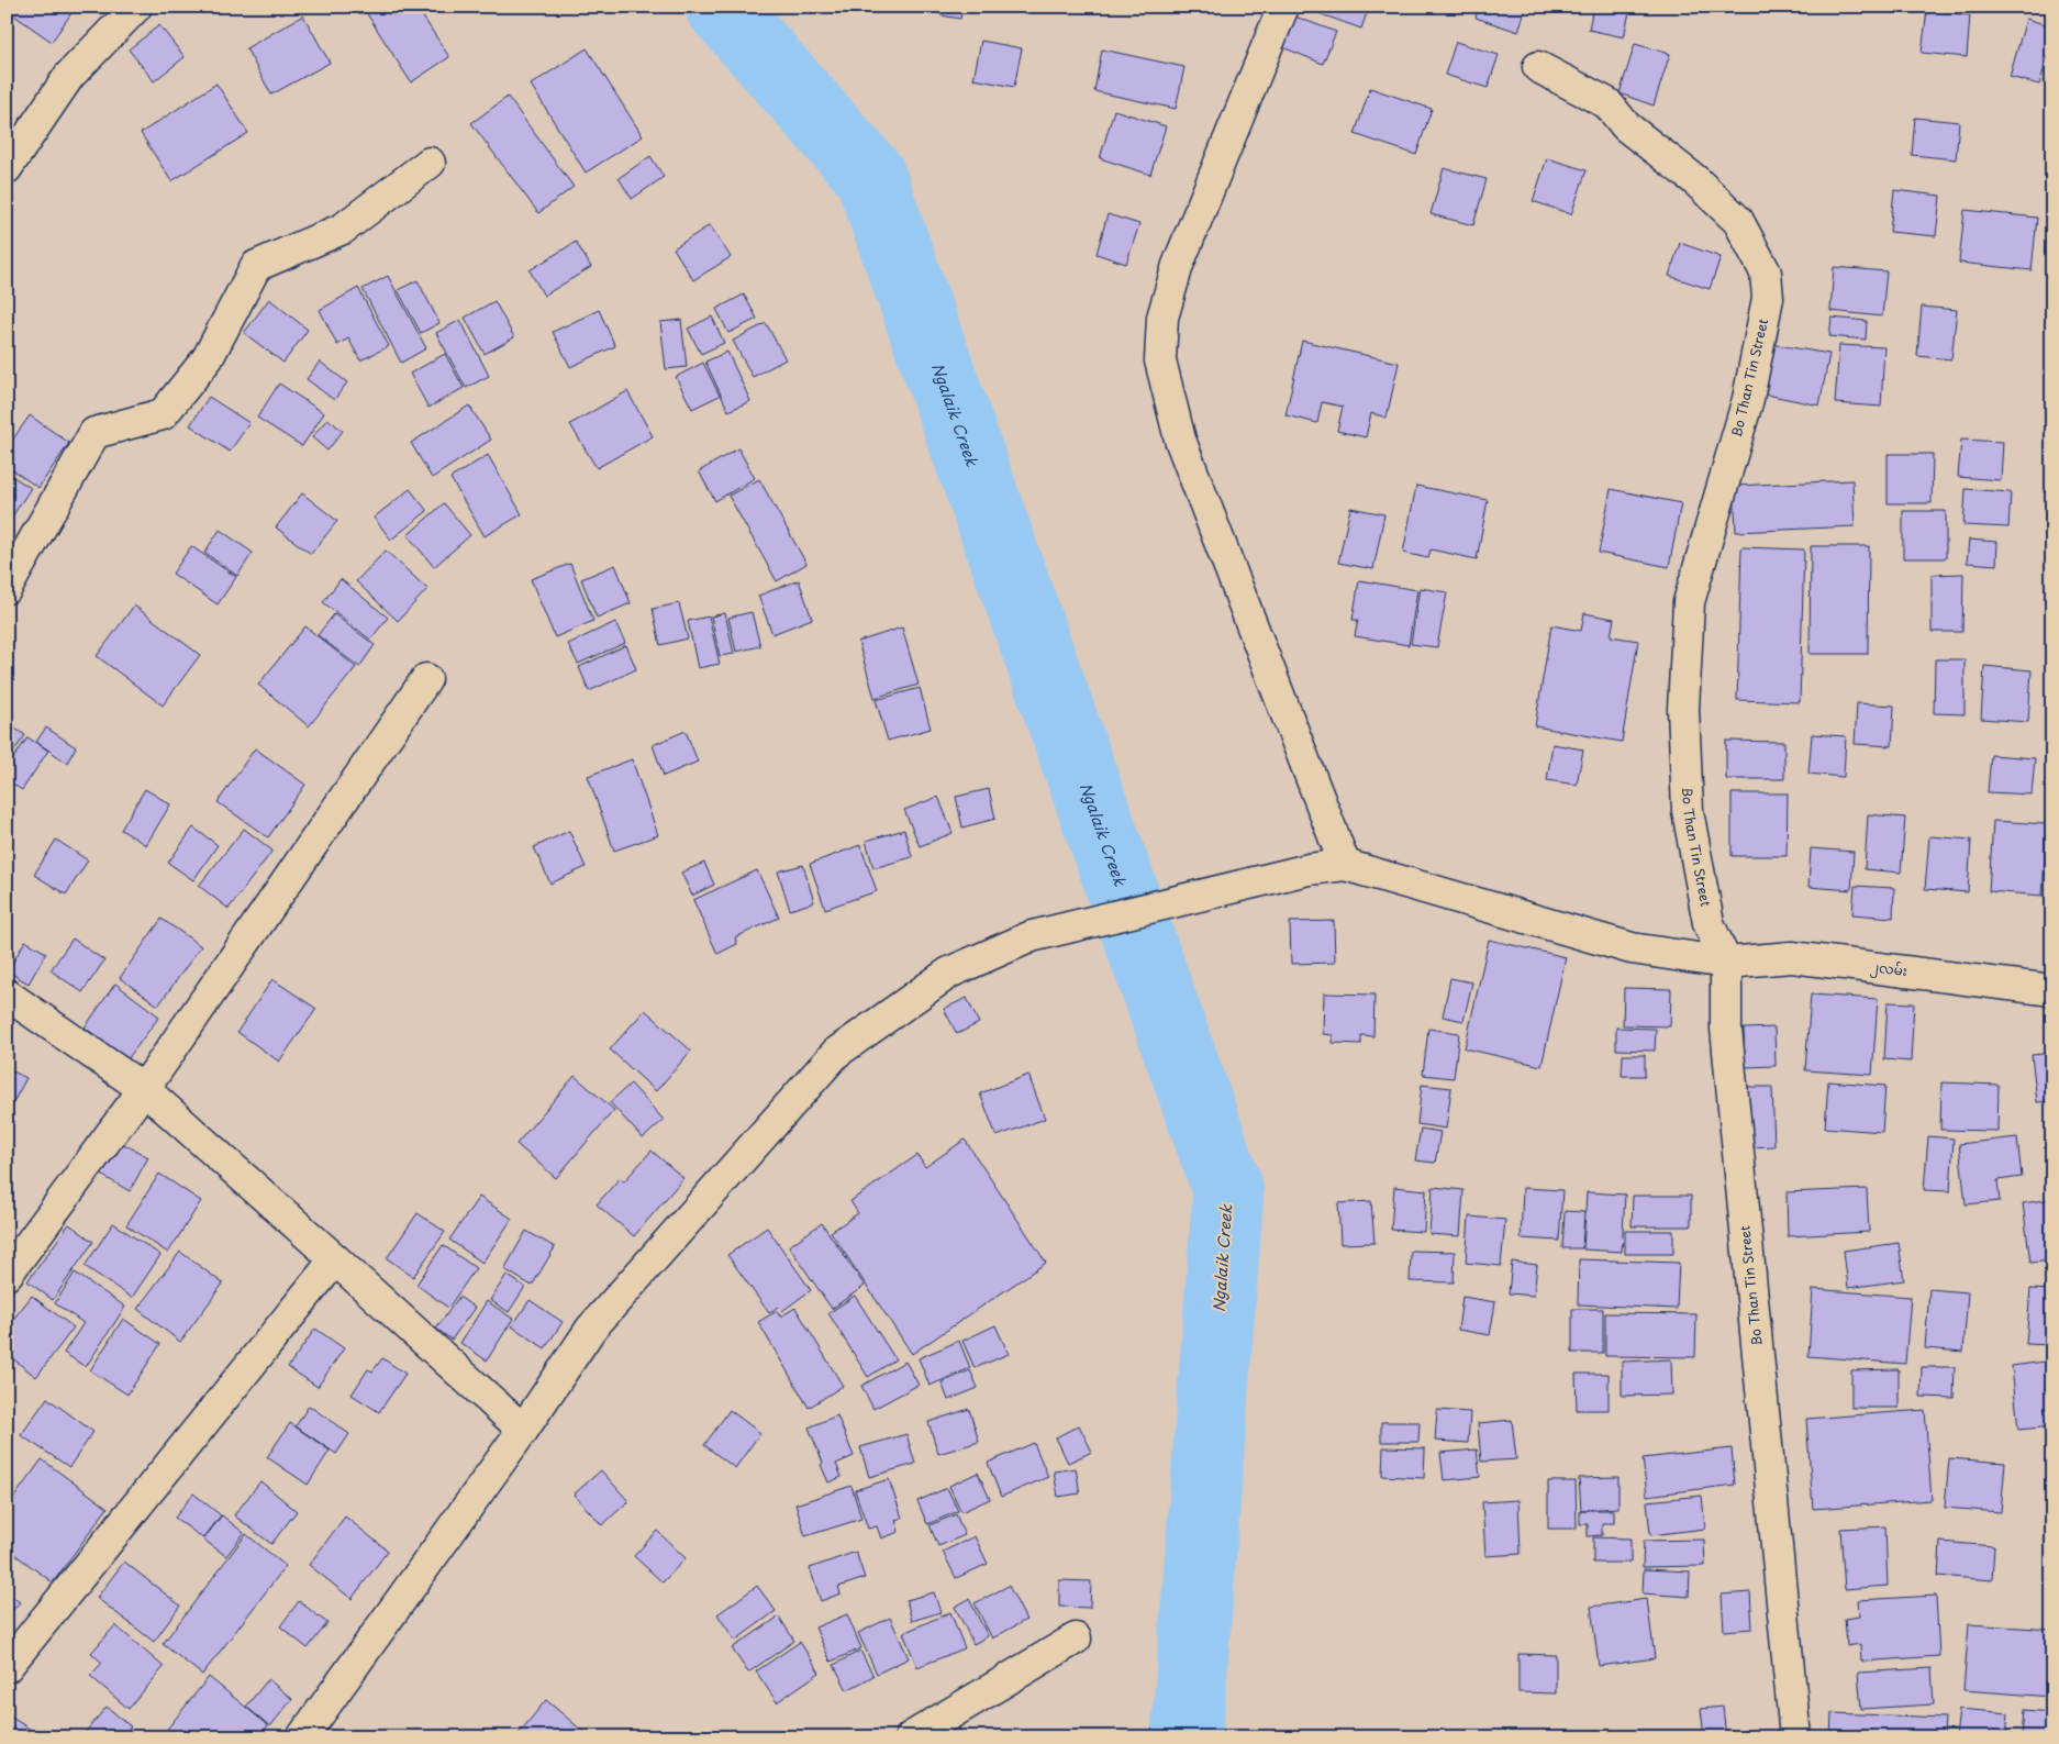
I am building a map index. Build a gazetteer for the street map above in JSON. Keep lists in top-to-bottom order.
{
  "streets": {
    "street": ["Bo Than Tin Street", "၂လမ်း"]
  },
  "crossings": [
    ["Bo Than Tin Street", "၂လမ်း"]
  ],
  "water": ["Ngalaik Creek"]
}
